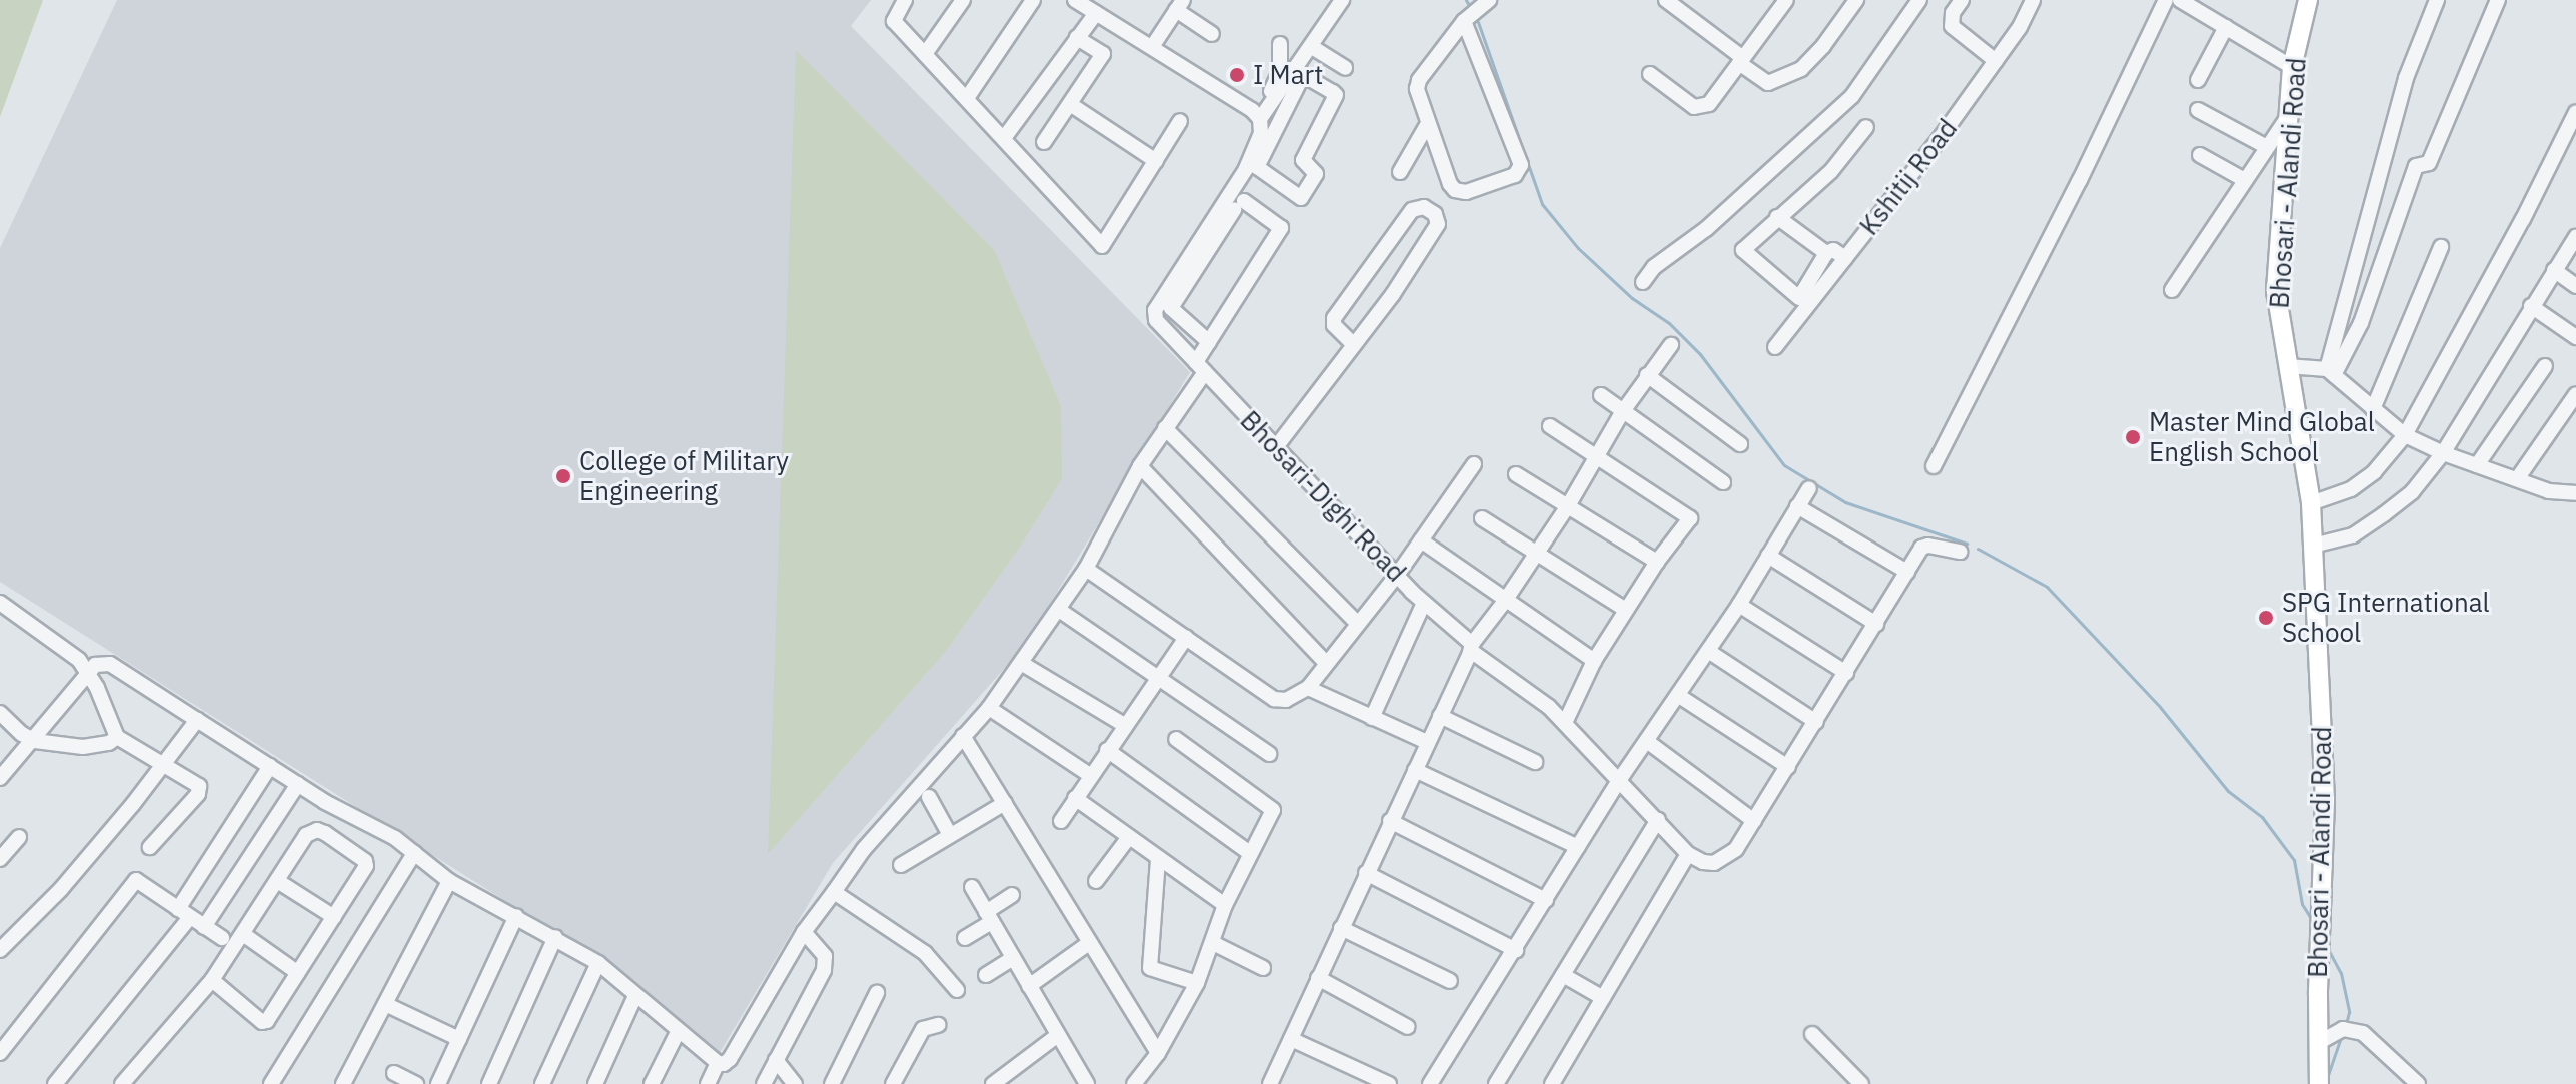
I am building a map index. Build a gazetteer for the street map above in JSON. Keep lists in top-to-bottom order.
{
  "streets": {
    "main road": ["Bhosari - Alandi Road"],
    "street": ["Kshitij Road", "Bhosari-Dighi Road"]
  },
  "places": [
    "I Mart",
    "Master Mind Global English School",
    "College of Military Engineering",
    "SPG International School"
  ]
}
